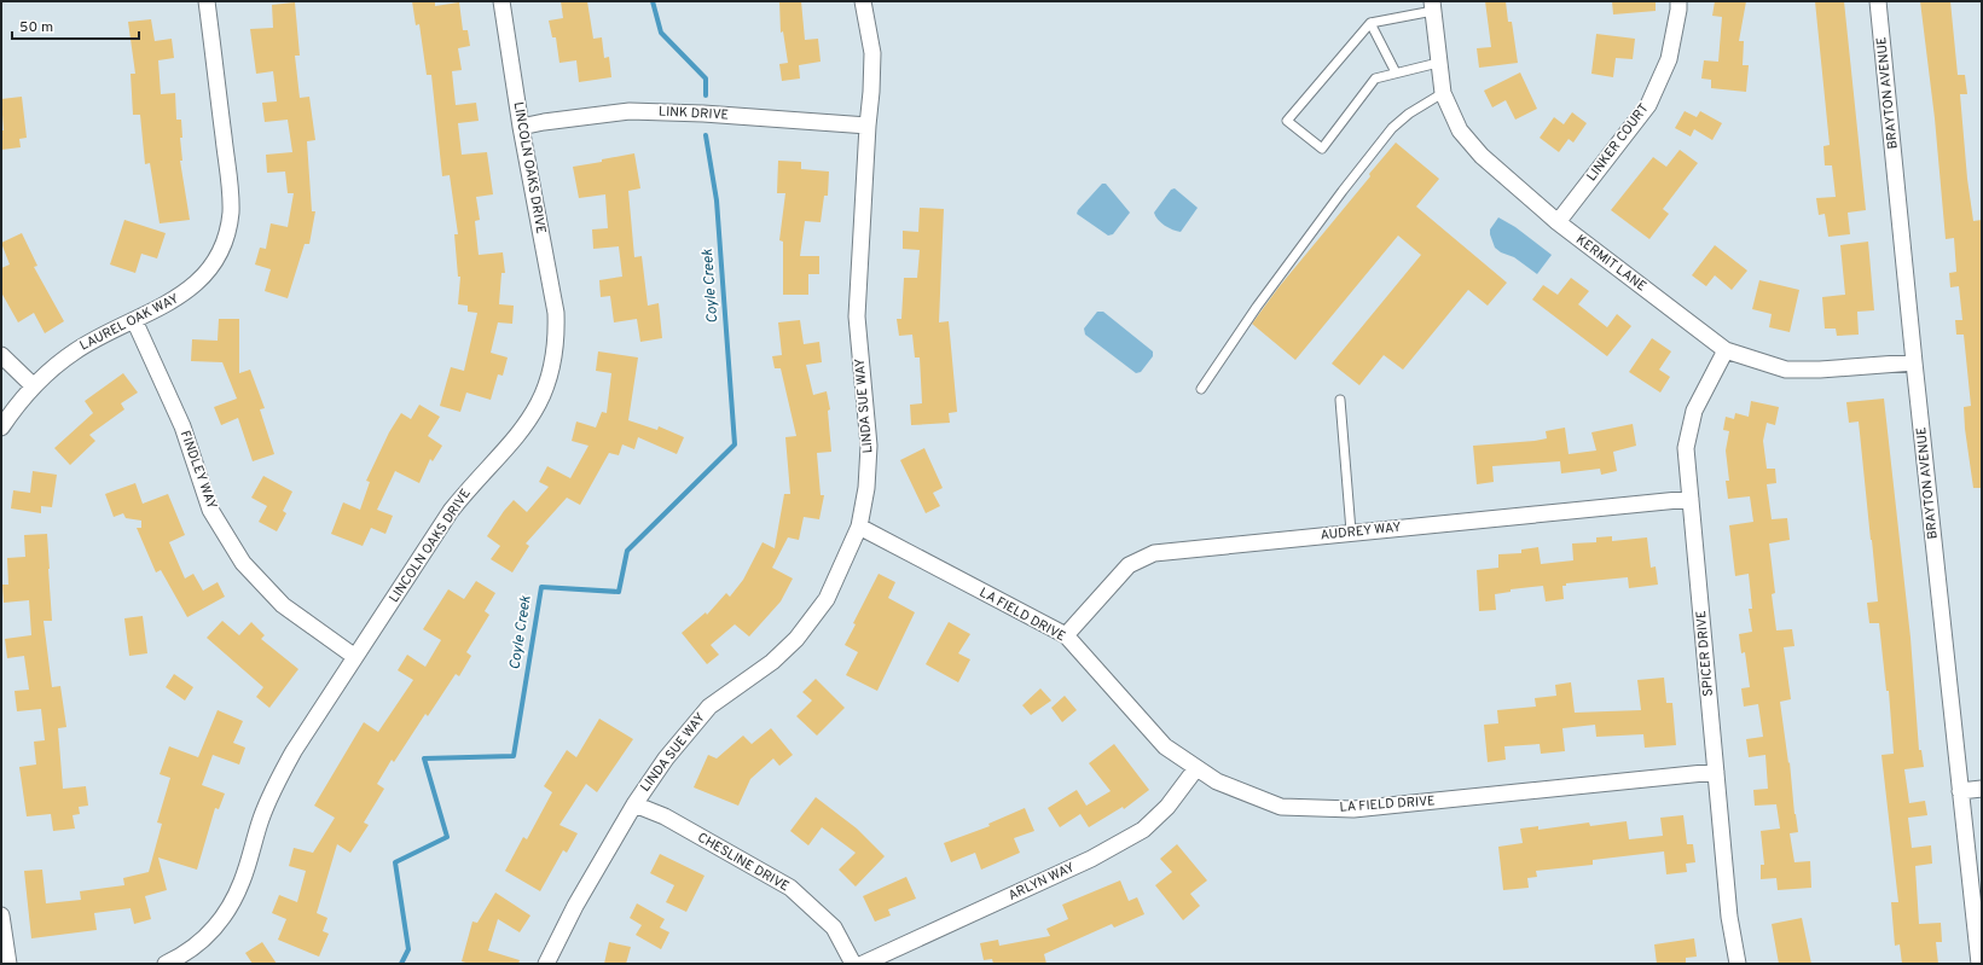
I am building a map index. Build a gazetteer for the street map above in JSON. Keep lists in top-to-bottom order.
{
  "streets": {
    "street": [
      "BRAYTON AVENUE",
      "LINK DRIVE",
      "LINKER COURT",
      "LINCOLN OAKS DRIVE",
      "KERMIT LANE",
      "LAUREL OAK WAY",
      "LINDA SUE WAY",
      "FINDLEY WAY",
      "AUDREY WAY",
      "LA FIELD DRIVE",
      "SPICER DRIVE",
      "CHESLINE DRIVE",
      "ARLYN WAY"
    ]
  },
  "crossings": [
    ["BRAYTON AVENUE", "KERMIT LANE"],
    ["LINK DRIVE", "LINCOLN OAKS DRIVE"],
    ["LINK DRIVE", "LINDA SUE WAY"],
    ["LINKER COURT", "KERMIT LANE"],
    ["LINCOLN OAKS DRIVE", "FINDLEY WAY"],
    ["KERMIT LANE", "SPICER DRIVE"],
    ["LAUREL OAK WAY", "FINDLEY WAY"],
    ["LINDA SUE WAY", "LA FIELD DRIVE"],
    ["LINDA SUE WAY", "CHESLINE DRIVE"],
    ["AUDREY WAY", "LA FIELD DRIVE"],
    ["AUDREY WAY", "SPICER DRIVE"],
    ["LA FIELD DRIVE", "SPICER DRIVE"],
    ["LA FIELD DRIVE", "ARLYN WAY"]
  ],
  "water": ["Coyle Creek"],
  "scale_bar": "50 m"
}
